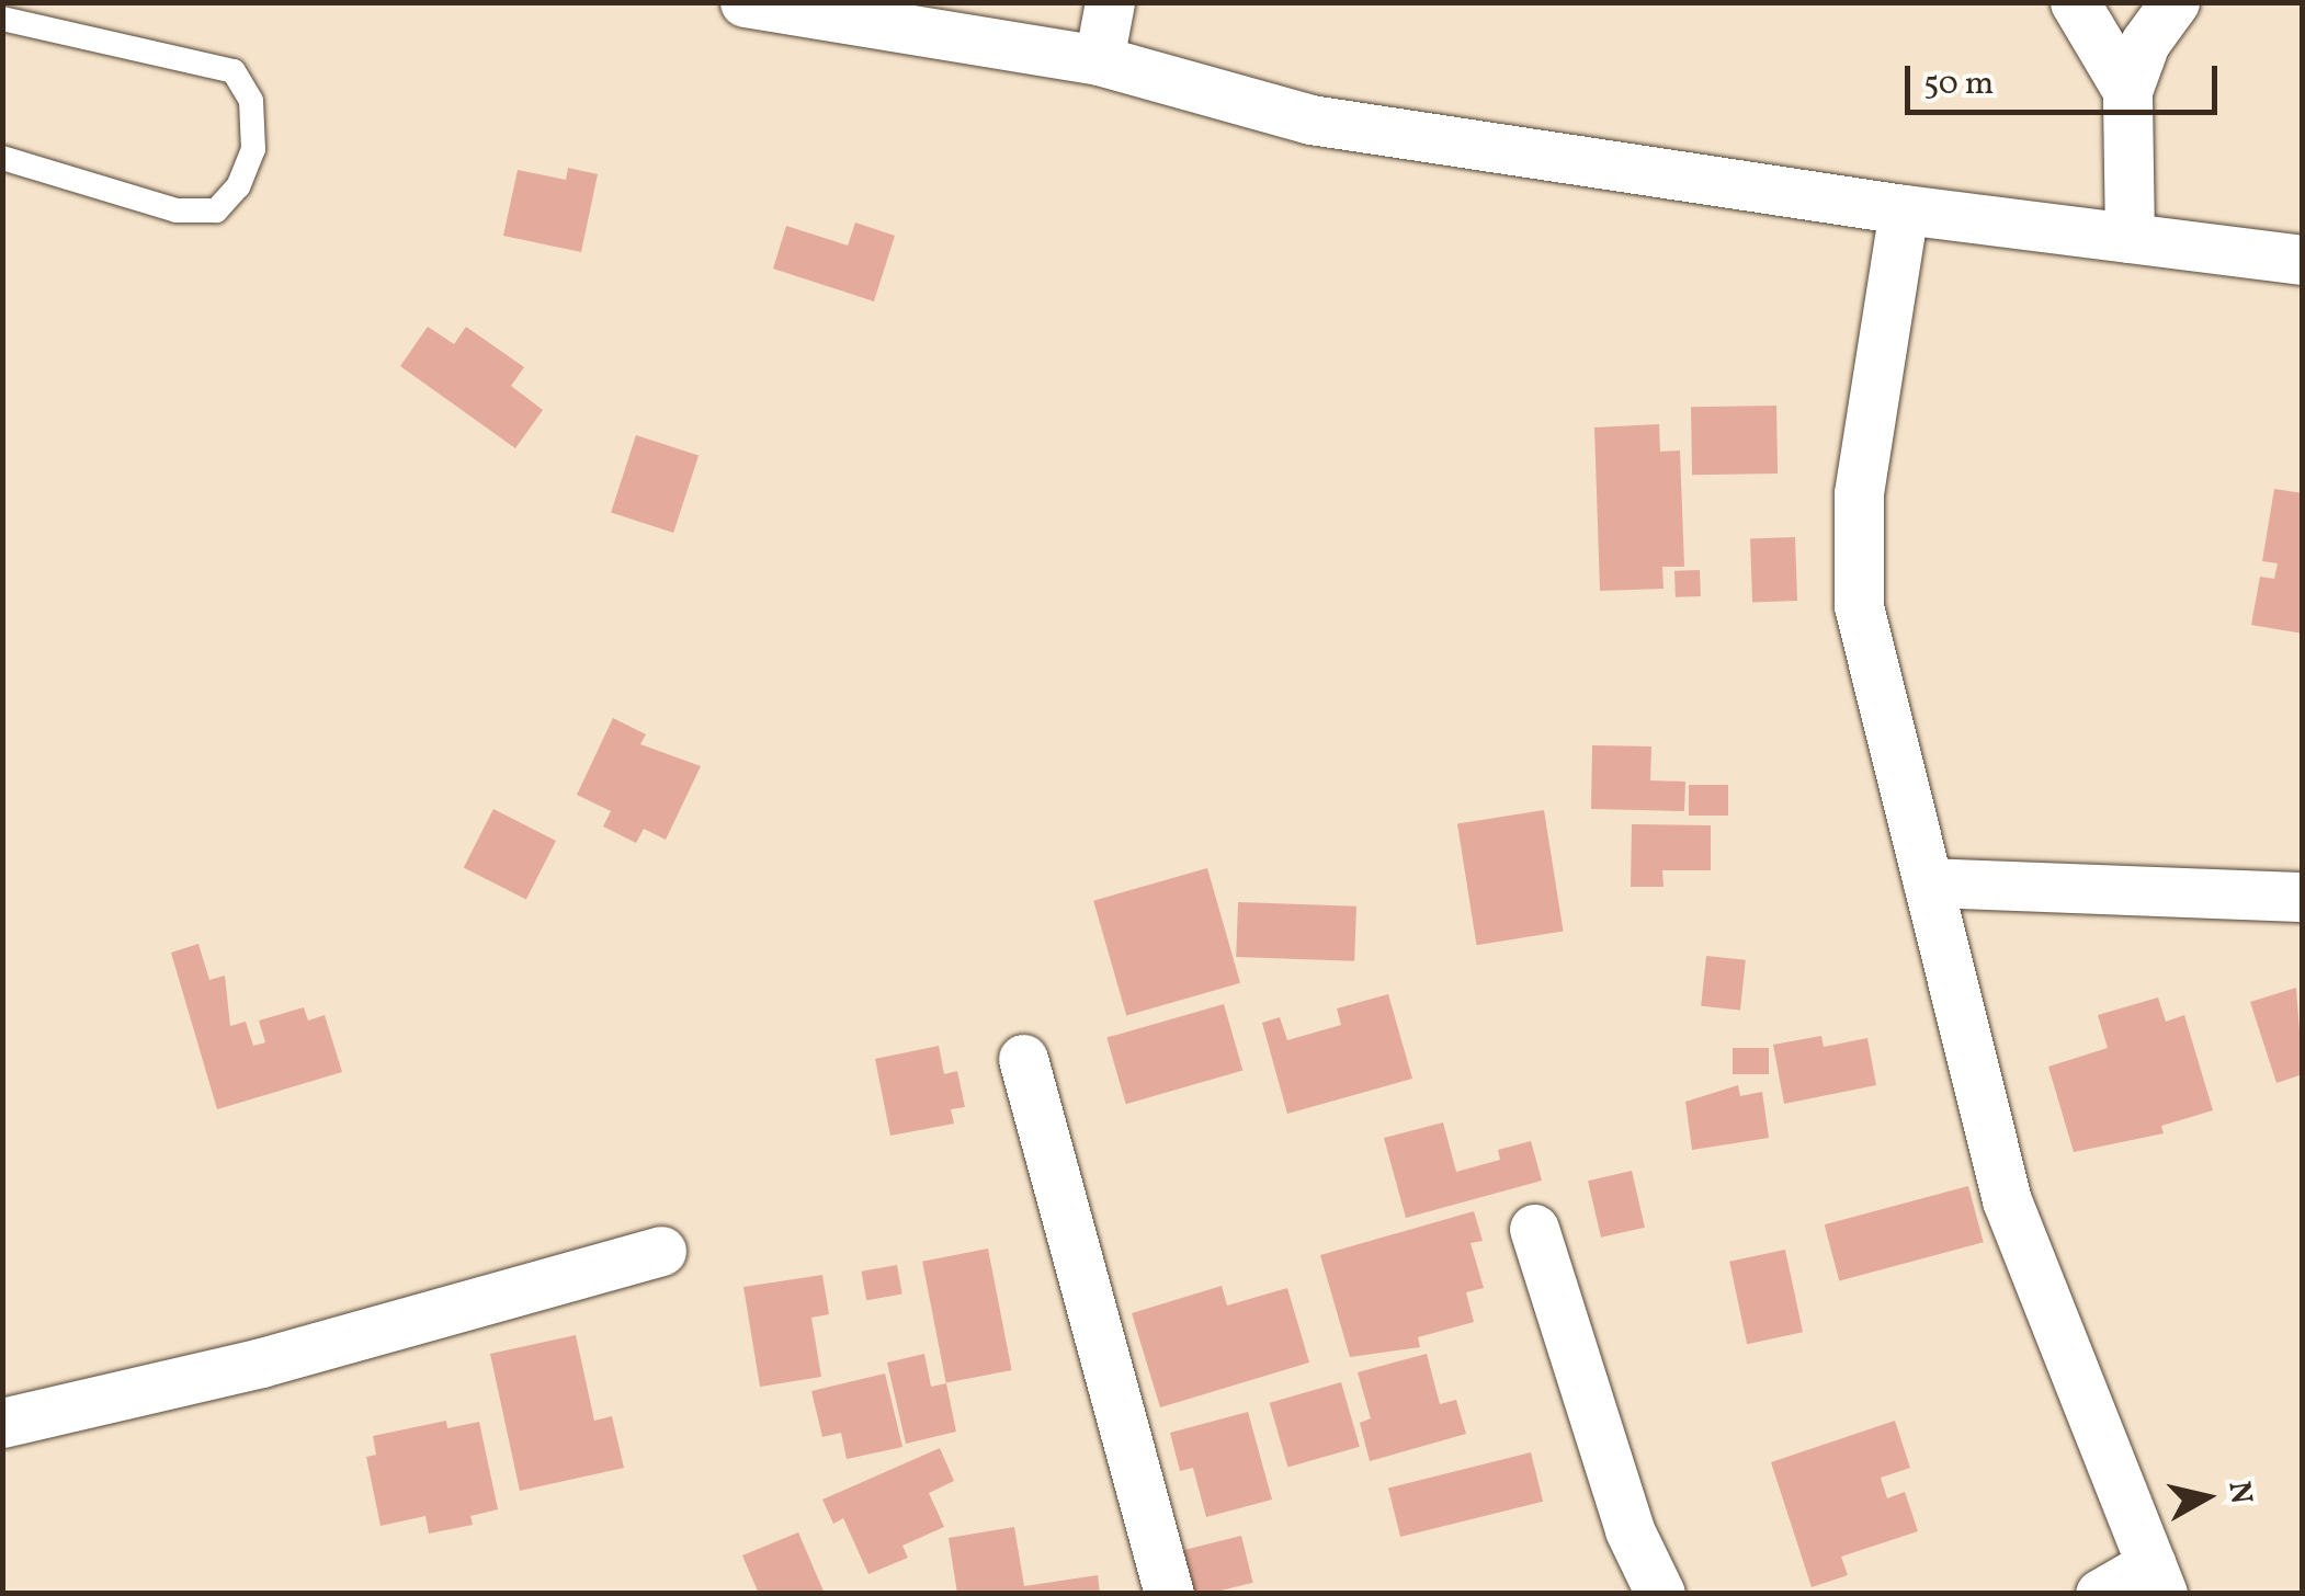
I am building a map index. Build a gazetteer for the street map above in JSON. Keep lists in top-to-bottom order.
{
  "scale_bar": "50 m",
  "north": "right"
}
